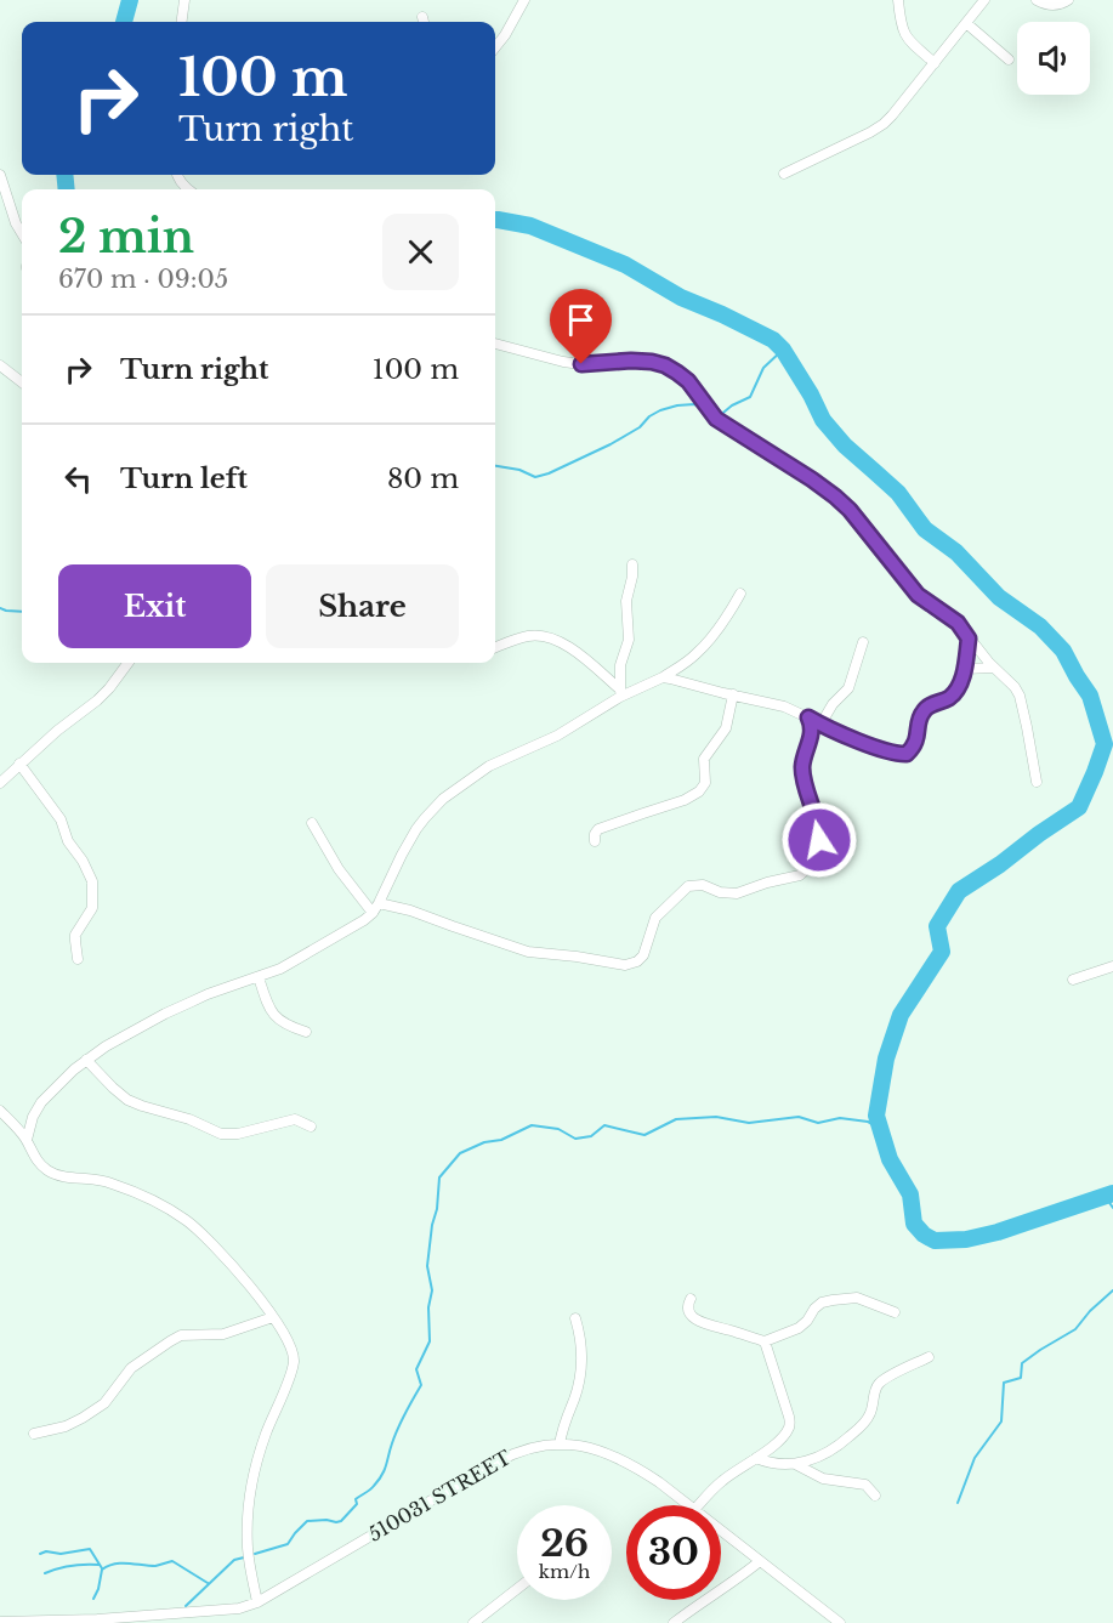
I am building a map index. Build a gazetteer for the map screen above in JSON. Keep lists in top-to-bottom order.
{
  "streets": {
    "street": ["510031 STREET"]
  },
  "page": {
    "turn": ["100 m", "Turn right"],
    "heading": ["2 min", "670 m · 09:05"],
    "list": [
      {
        "name": "Turn right",
        "value": "100 m"
      },
      {
        "name": "Turn left",
        "value": "80 m"
      }
    ],
    "buttons": ["Exit", "Share"],
    "speed": "26 km/h",
    "limit": "30"
  }
}
